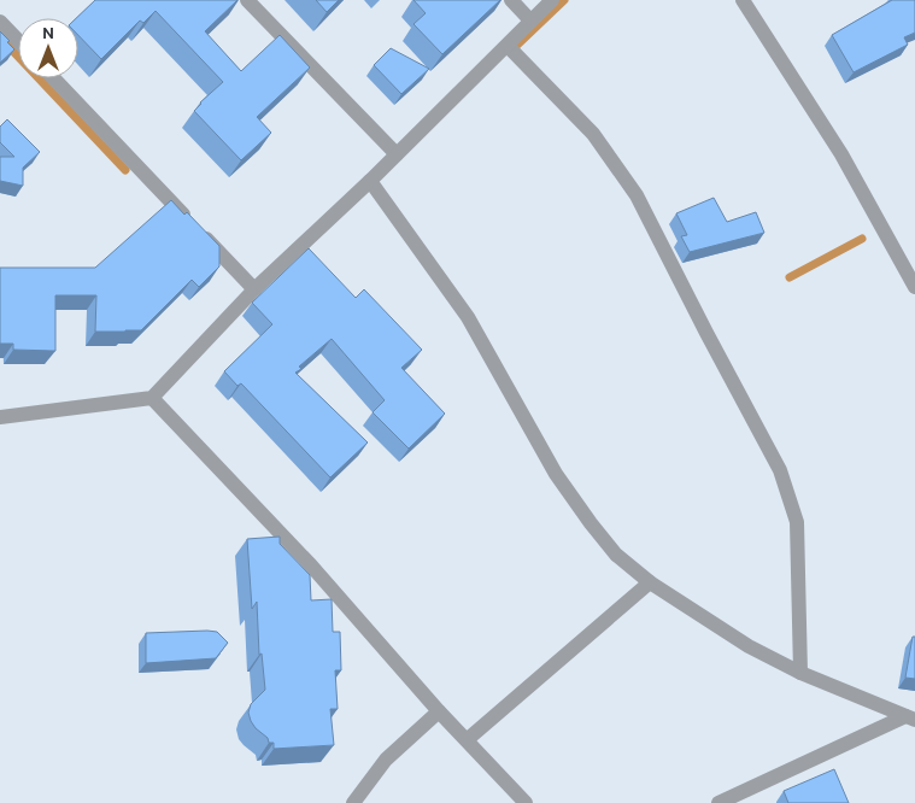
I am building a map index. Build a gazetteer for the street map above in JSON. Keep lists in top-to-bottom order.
{
  "north": "top"
}
